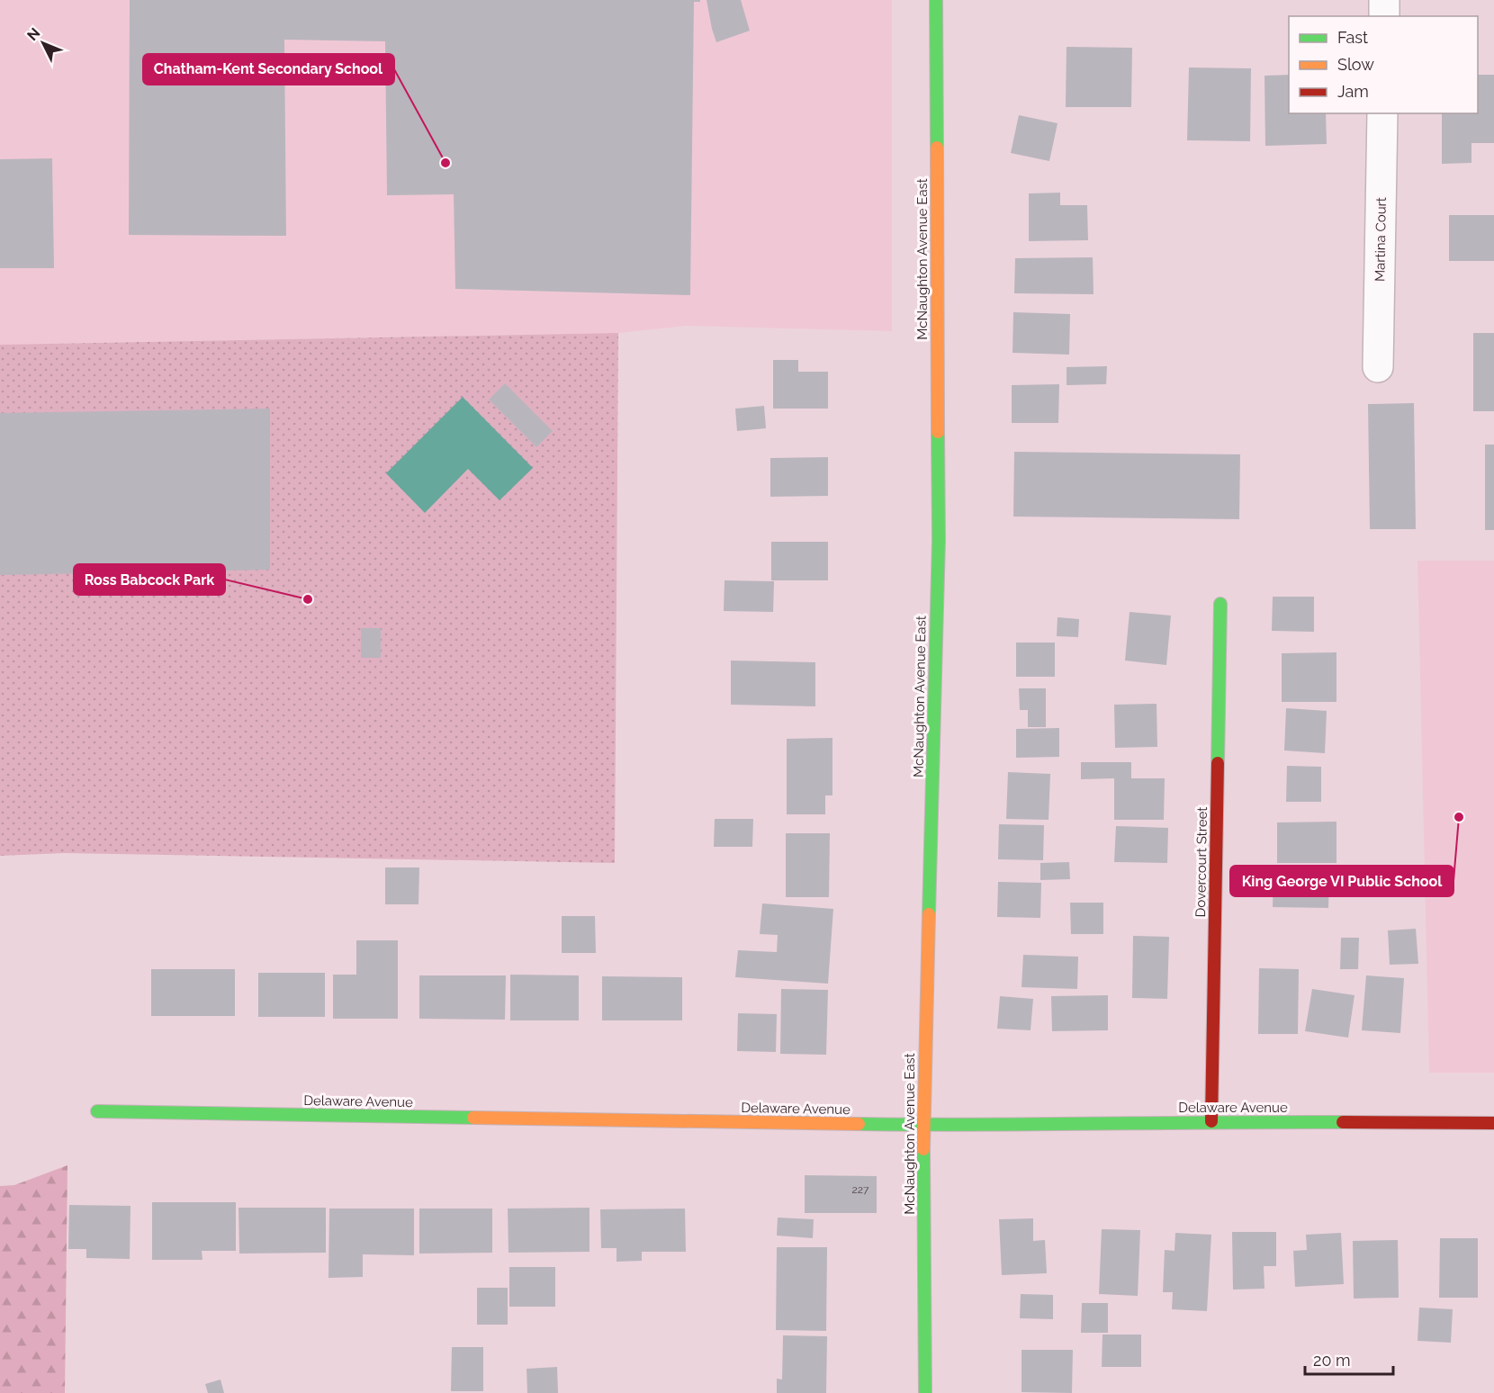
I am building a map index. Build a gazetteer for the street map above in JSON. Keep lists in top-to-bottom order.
{
  "streets": {
    "street": [
      "Martina Court",
      "McNaughton Avenue East",
      "Dovercourt Street",
      "Delaware Avenue"
    ]
  },
  "crossings": [
    ["McNaughton Avenue East", "Delaware Avenue"],
    ["Dovercourt Street", "Delaware Avenue"]
  ],
  "places": ["Chatham-Kent Secondary School", "Ross Babcock Park", "King George VI Public School"],
  "house_numbers": ["227"],
  "legend": ["Fast", "Slow", "Jam"],
  "scale_bar": "20 m",
  "north": "top left"
}
